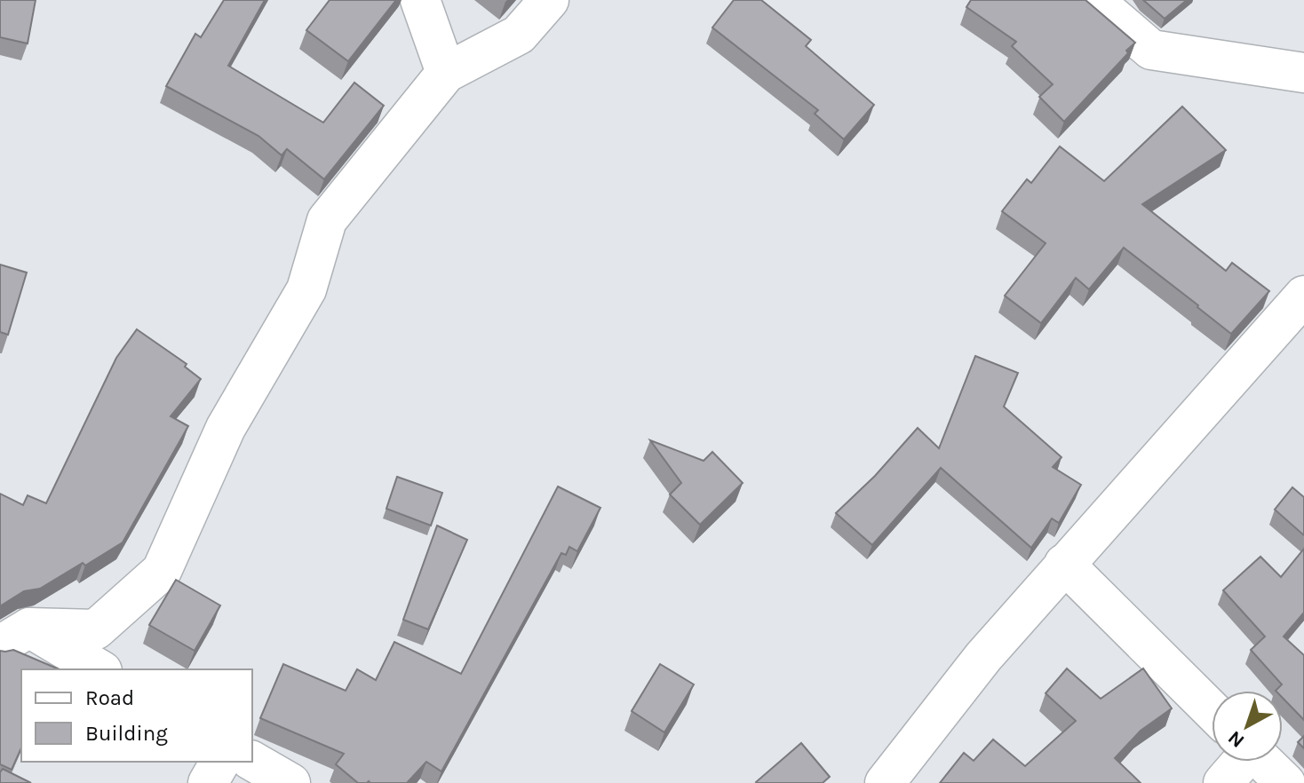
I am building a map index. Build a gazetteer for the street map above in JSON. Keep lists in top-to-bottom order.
{
  "legend": ["Road", "Building"],
  "north": "bottom left"
}
